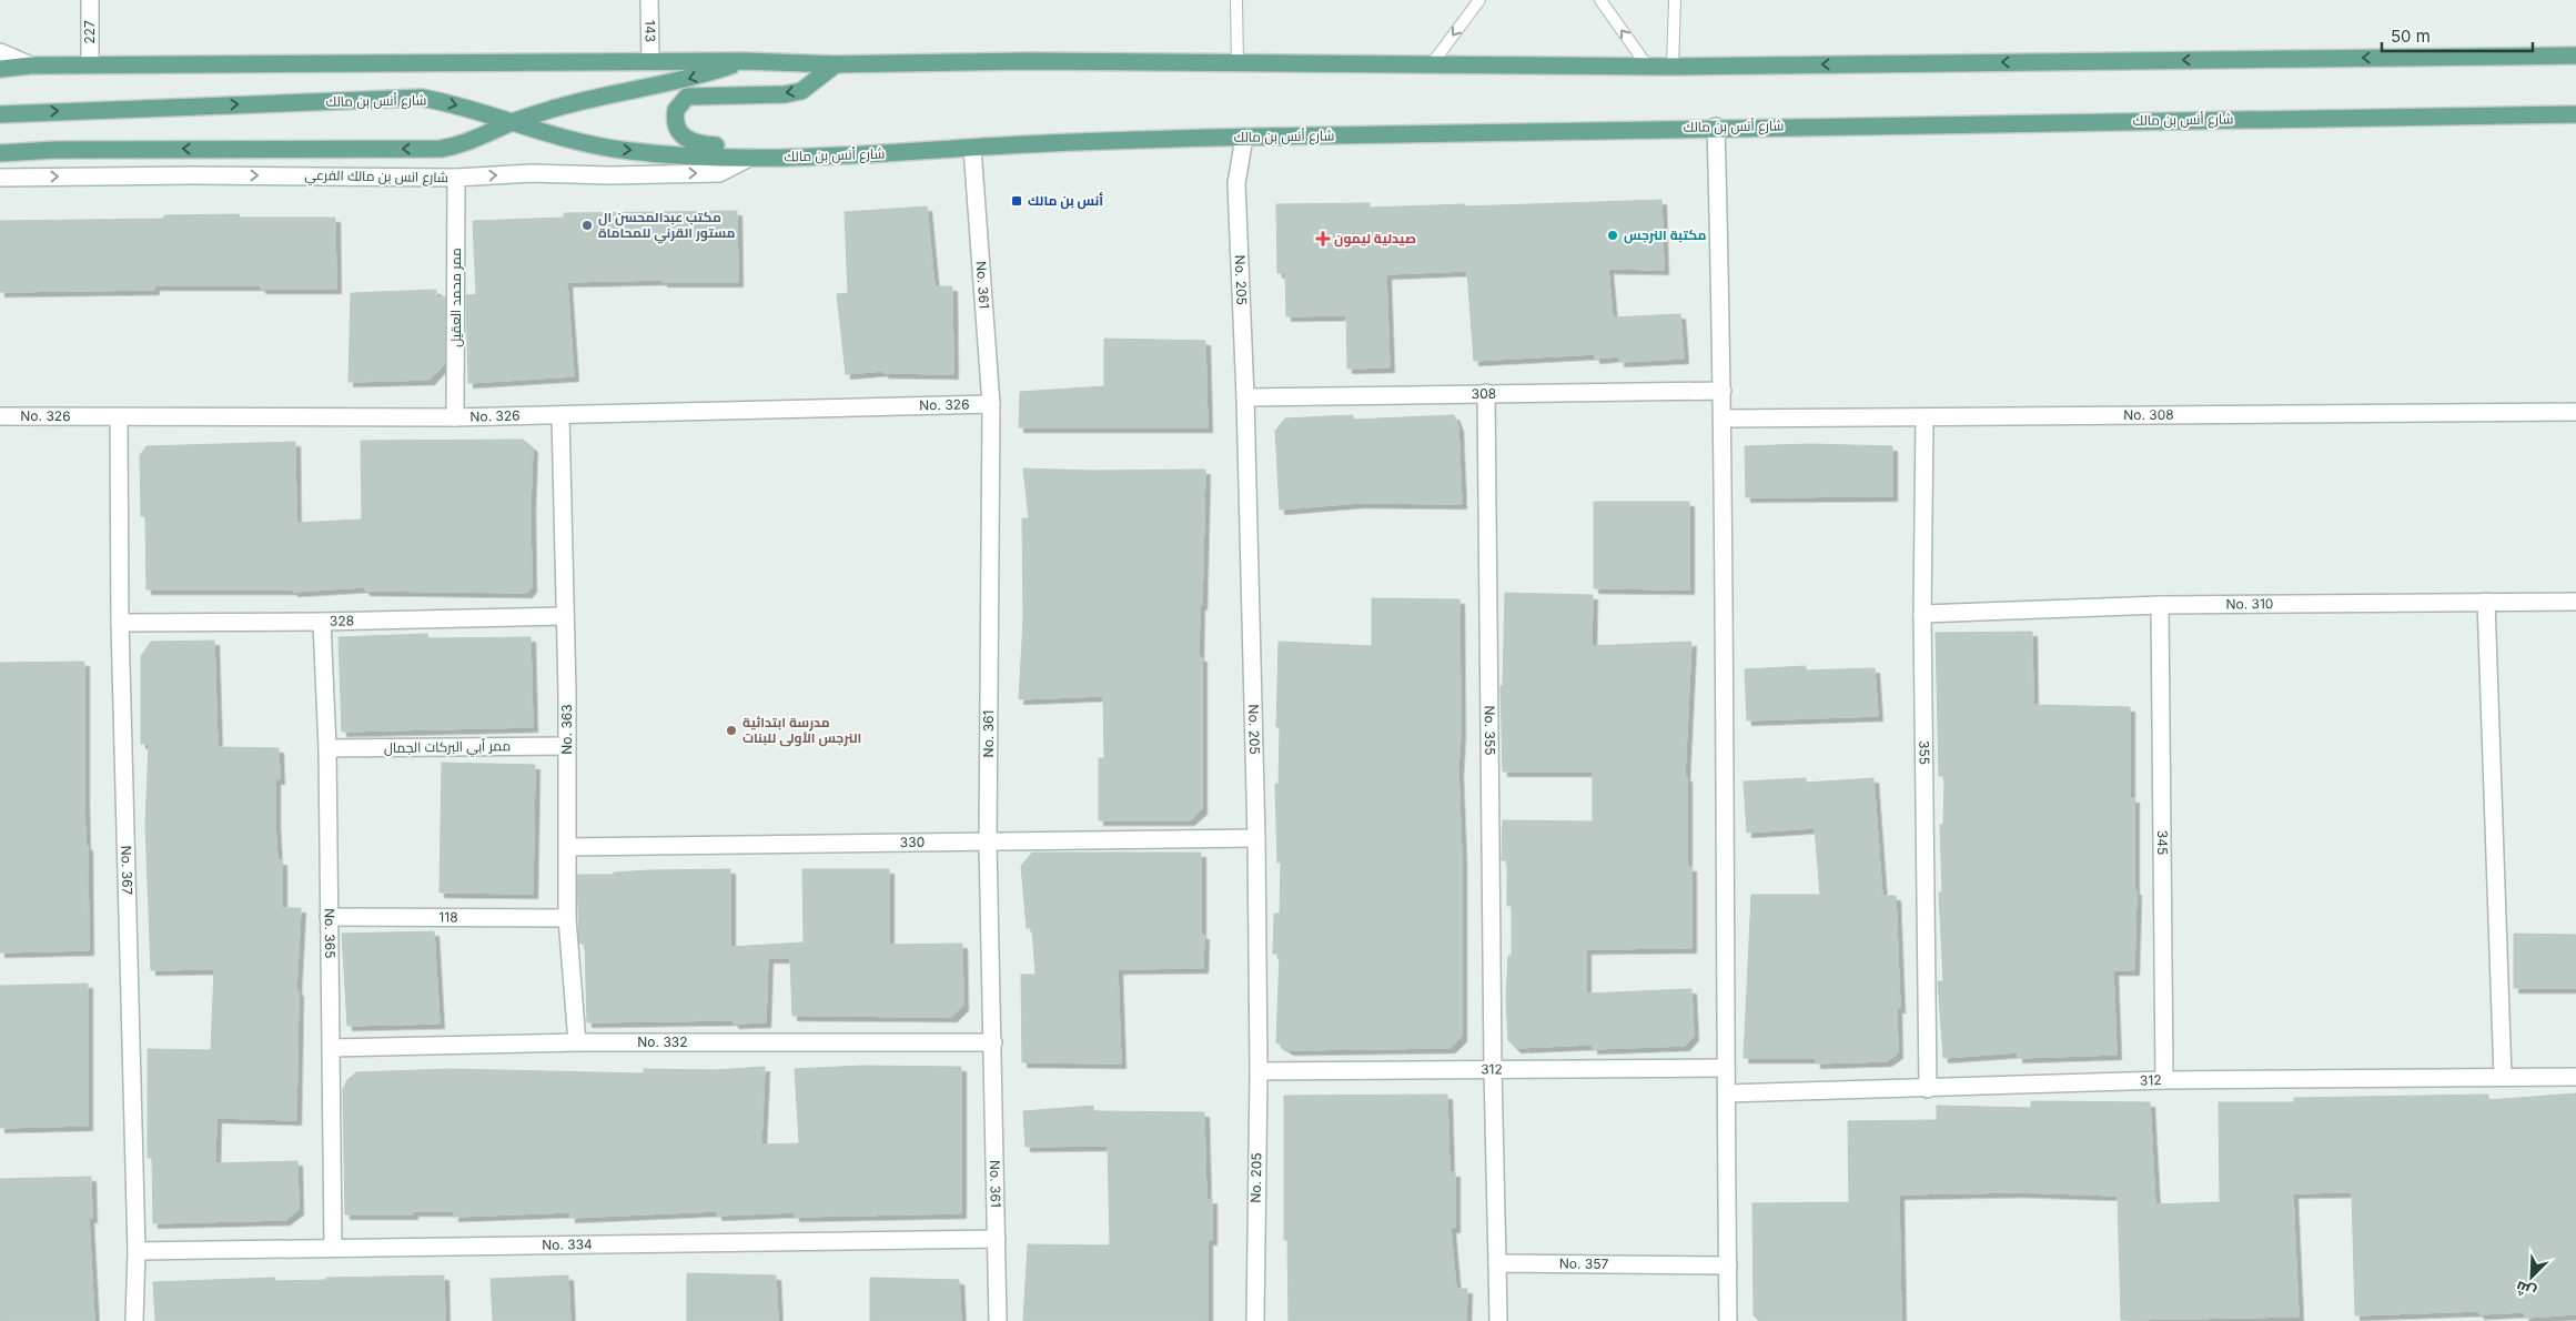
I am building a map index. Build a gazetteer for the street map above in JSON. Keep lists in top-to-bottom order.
{
  "streets": {
    "main road": ["شارع أنس بن مالك"],
    "street": [
      "143",
      "227",
      "شارع انس بن مالك الفرعي",
      "No. 205",
      "No. 361",
      "ممر محمد العقيل",
      "308",
      "No. 326",
      "No. 308",
      "No. 310",
      "328",
      "No. 363",
      "No. 355",
      "ممر أبي البركات الجمال",
      "355",
      "345",
      "330",
      "No. 367",
      "118",
      "No. 365",
      "No. 332",
      "312",
      "No. 334",
      "No. 357"
    ]
  },
  "crossings": [
    ["شارع أنس بن مالك", "شارع انس بن مالك الفرعي"],
    ["شارع أنس بن مالك", "No. 205"],
    ["شارع أنس بن مالك", "No. 361"],
    ["شارع انس بن مالك الفرعي", "ممر محمد العقيل"],
    ["No. 205", "308"],
    ["No. 205", "330"],
    ["No. 205", "312"],
    ["No. 361", "No. 326"],
    ["No. 361", "330"],
    ["No. 361", "No. 332"],
    ["No. 361", "No. 334"],
    ["ممر محمد العقيل", "No. 326"],
    ["308", "No. 355"],
    ["No. 326", "No. 363"],
    ["No. 326", "No. 367"],
    ["No. 308", "355"],
    ["No. 310", "355"],
    ["No. 310", "345"],
    ["328", "No. 363"],
    ["328", "No. 367"],
    ["328", "No. 365"],
    ["No. 363", "ممر أبي البركات الجمال"],
    ["No. 363", "330"],
    ["No. 363", "118"],
    ["No. 363", "No. 332"],
    ["No. 355", "312"],
    ["No. 355", "No. 357"],
    ["ممر أبي البركات الجمال", "No. 365"],
    ["355", "312"],
    ["345", "312"],
    ["No. 367", "No. 334"],
    ["118", "No. 365"],
    ["No. 365", "No. 332"],
    ["No. 365", "No. 334"]
  ],
  "one_way": ["شارع انس بن مالك الفرعي"],
  "places": {
    "transit": ["أنس بن مالك"],
    "other": ["مكتب عبدالمحسن ال مستور القرني للمحاماة", "مكتبة النرجس", "مدرسة ابتدائية النرجس الأولى للبنات"],
    "health": ["صيدلية ليمون"]
  },
  "scale_bar": "50 m",
  "north": "bottom left"
}
